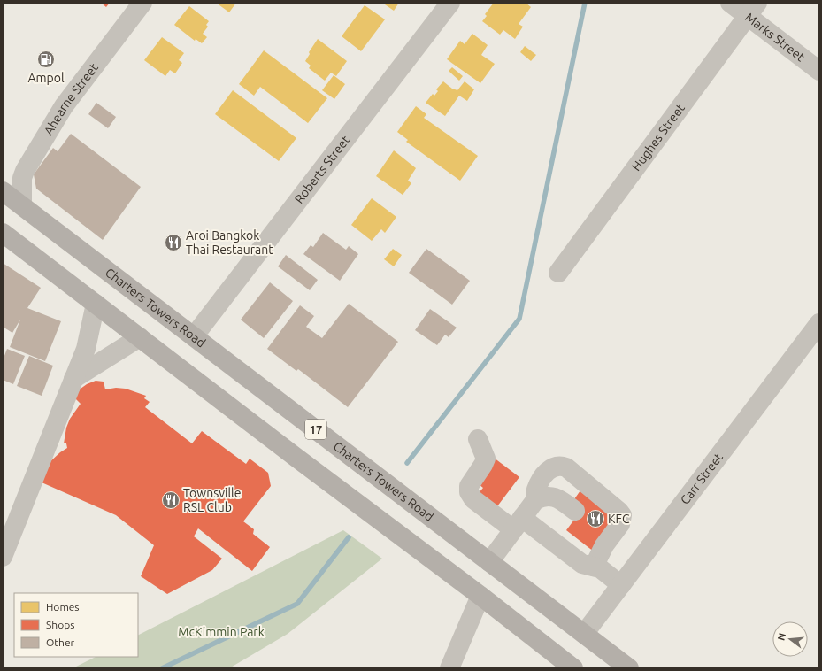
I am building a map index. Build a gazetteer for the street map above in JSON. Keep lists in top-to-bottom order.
{
  "streets": {
    "main road": ["Charters Towers Road", "17"],
    "street": [
      "Marks Street",
      "Ahearne Street",
      "Hughes Street",
      "Roberts Street",
      "Carr Street"
    ]
  },
  "crossings": [
    ["Marks Street", "Hughes Street"],
    ["Ahearne Street", "Charters Towers Road"],
    ["Roberts Street", "Charters Towers Road"],
    ["Charters Towers Road", "Carr Street"]
  ],
  "parks": ["McKimmin Park"],
  "places": {
    "fuel station": ["Ampol"],
    "restaurant": ["Aroi Bangkok Thai Restaurant", "Townsville RSL Club", "KFC"]
  },
  "legend": ["Homes", "Shops", "Other"],
  "north": "left"
}
